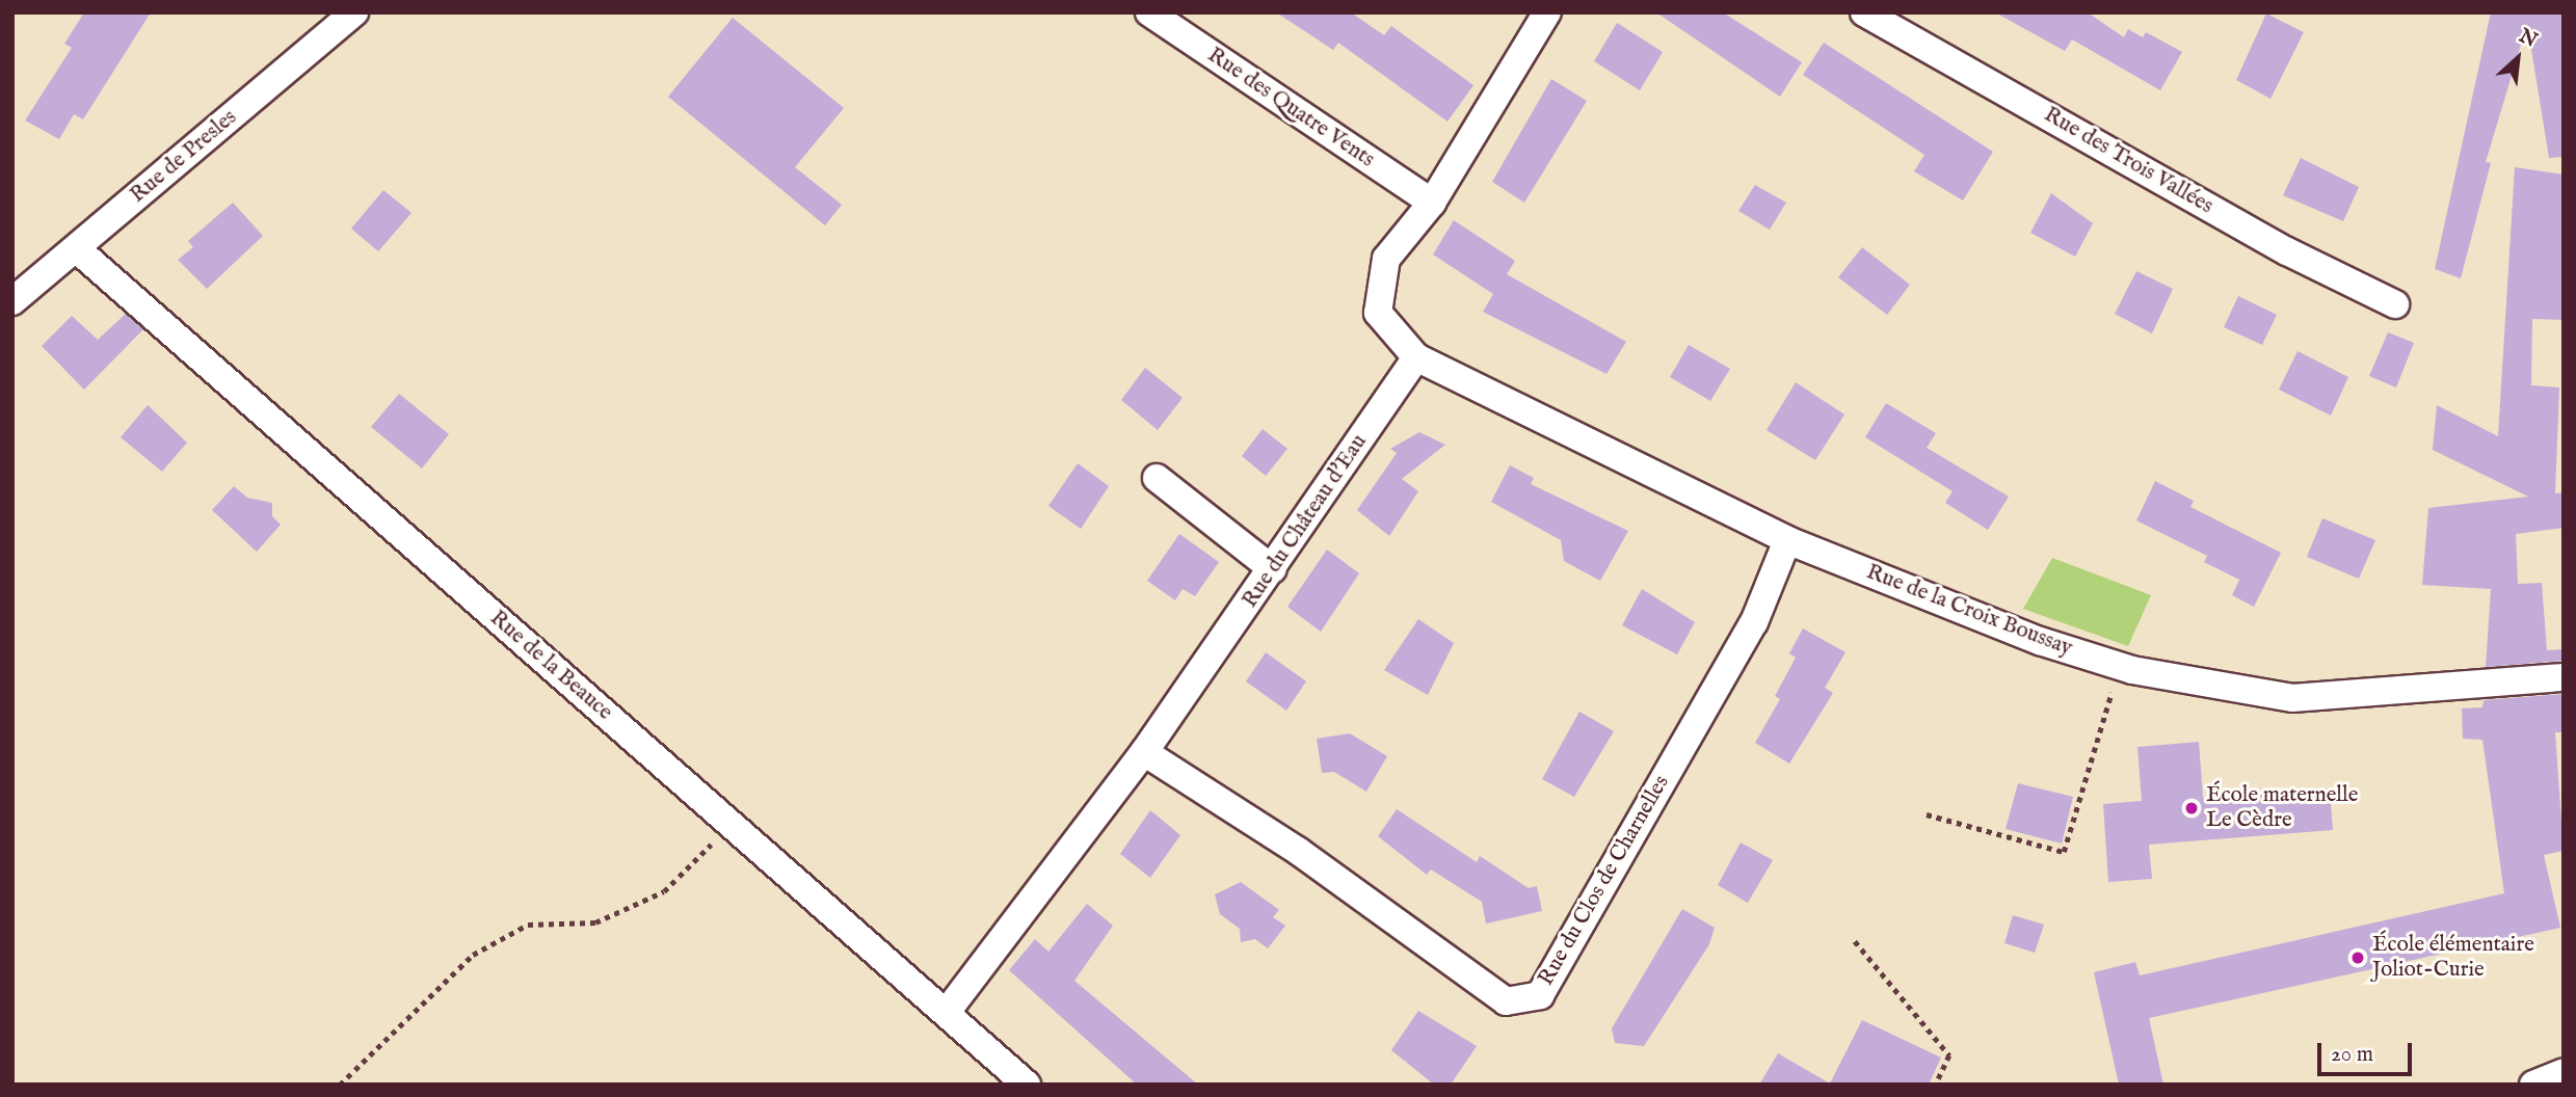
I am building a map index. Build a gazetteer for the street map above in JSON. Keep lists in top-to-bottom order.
{
  "streets": {
    "street": [
      "Rue des Quatre Vents",
      "Rue de Presles",
      "Rue des Trois Vallées",
      "Rue du Château d'Eau",
      "Rue de la Croix Boussay",
      "Rue de la Beauce",
      "Rue du Clos de Charnelles"
    ]
  },
  "crossings": [
    ["Rue de Presles", "Rue de la Beauce"],
    ["Rue du Château d'Eau", "Rue de la Croix Boussay"],
    ["Rue du Château d'Eau", "Rue de la Beauce"],
    ["Rue du Château d'Eau", "Rue du Clos de Charnelles"],
    ["Rue de la Croix Boussay", "Rue du Clos de Charnelles"]
  ],
  "places": ["École maternelle Le Cèdre", "École élémentaire Joliot-Curie"],
  "scale_bar": "20 m",
  "north": "top right"
}
